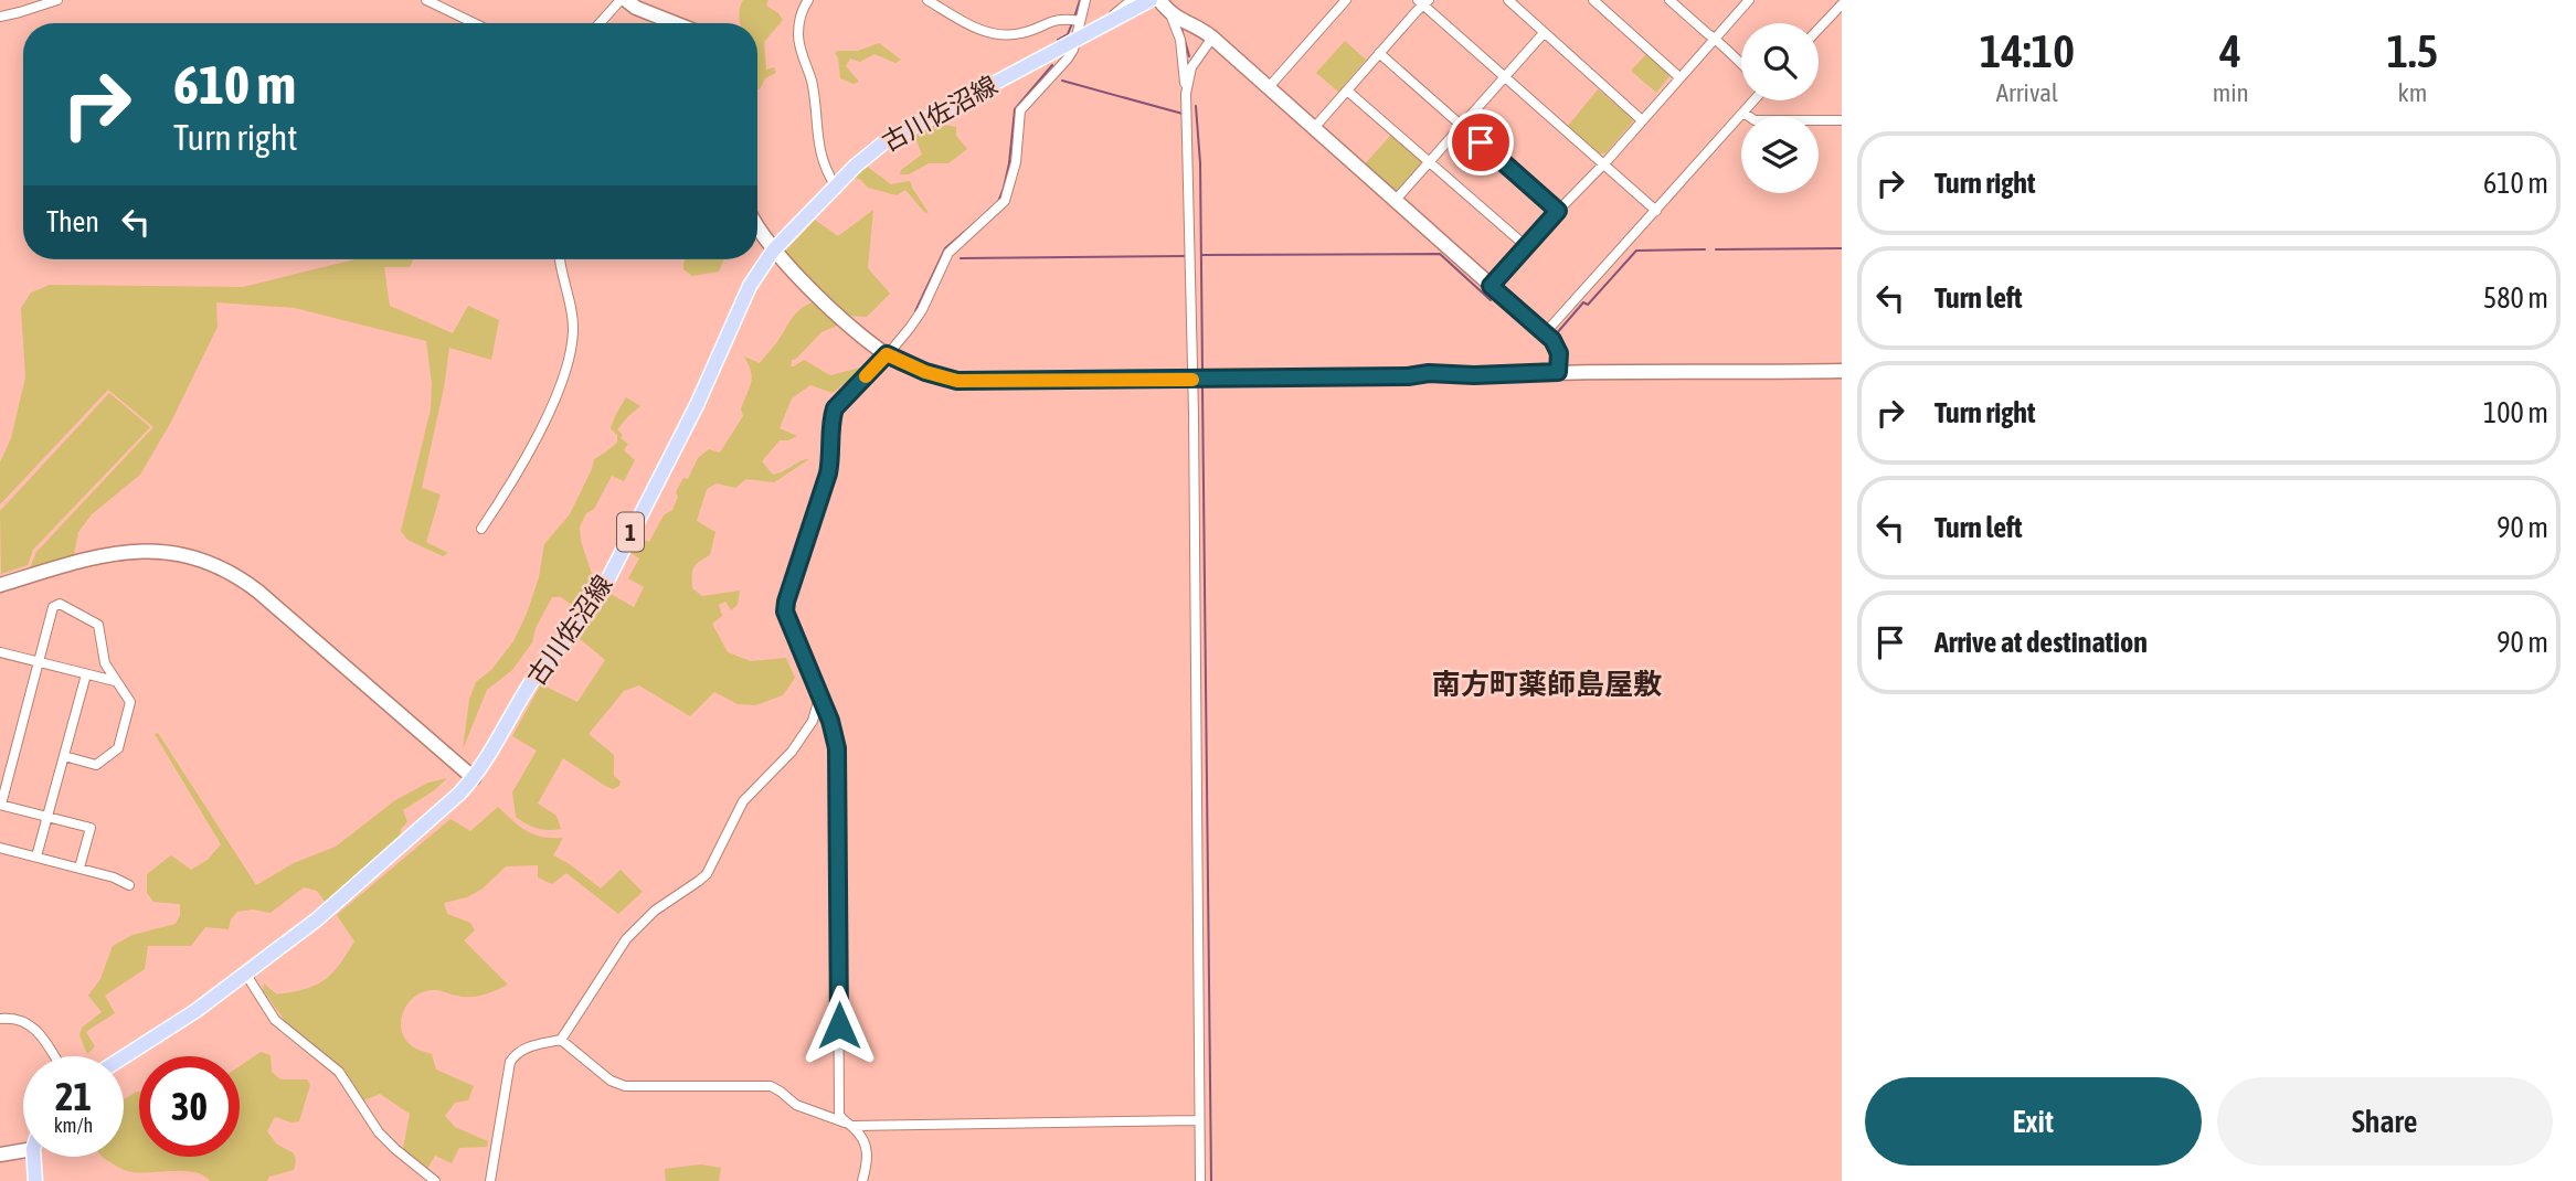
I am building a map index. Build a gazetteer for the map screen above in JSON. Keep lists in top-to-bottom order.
{
  "streets": {
    "main road": ["古川佐沼線", "1"]
  },
  "districts": ["南方町薬師島屋敷"],
  "page": {
    "eta": [
      "14:10",
      "Arrival",
      "4",
      "min",
      "1.5",
      "km"
    ],
    "turn": ["610 m", "Turn right"],
    "list": [
      {
        "name": "Turn right",
        "value": "610 m"
      },
      {
        "name": "Turn left",
        "value": "580 m"
      },
      {
        "name": "Turn right",
        "value": "100 m"
      },
      {
        "name": "Turn left",
        "value": "90 m"
      },
      {
        "name": "Arrive at destination",
        "value": "90 m"
      }
    ],
    "then": "Then",
    "speed": "21 km/h",
    "limit": "30",
    "buttons": ["Exit", "Share"]
  }
}
